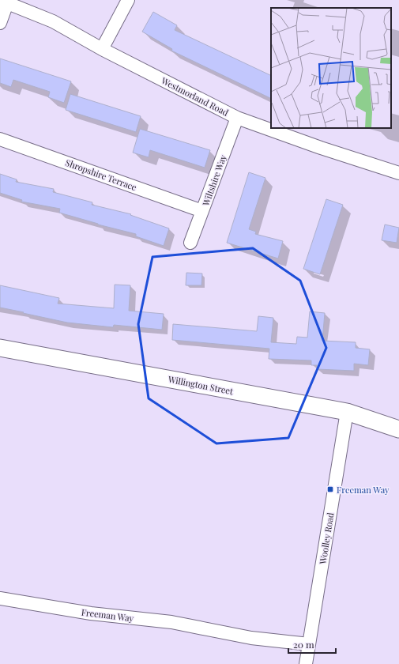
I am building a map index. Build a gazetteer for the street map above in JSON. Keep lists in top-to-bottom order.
{
  "streets": {
    "street": [
      "Westmorland Road",
      "Shropshire Terrace",
      "Wiltshire Way",
      "Willington Street",
      "Woolley Road",
      "Freeman Way"
    ]
  },
  "crossings": [
    ["Westmorland Road", "Wiltshire Way"],
    ["Shropshire Terrace", "Wiltshire Way"],
    ["Willington Street", "Woolley Road"],
    ["Woolley Road", "Freeman Way"]
  ],
  "places": {
    "transit": ["Freeman Way"]
  },
  "scale_bar": "20 m"
}
